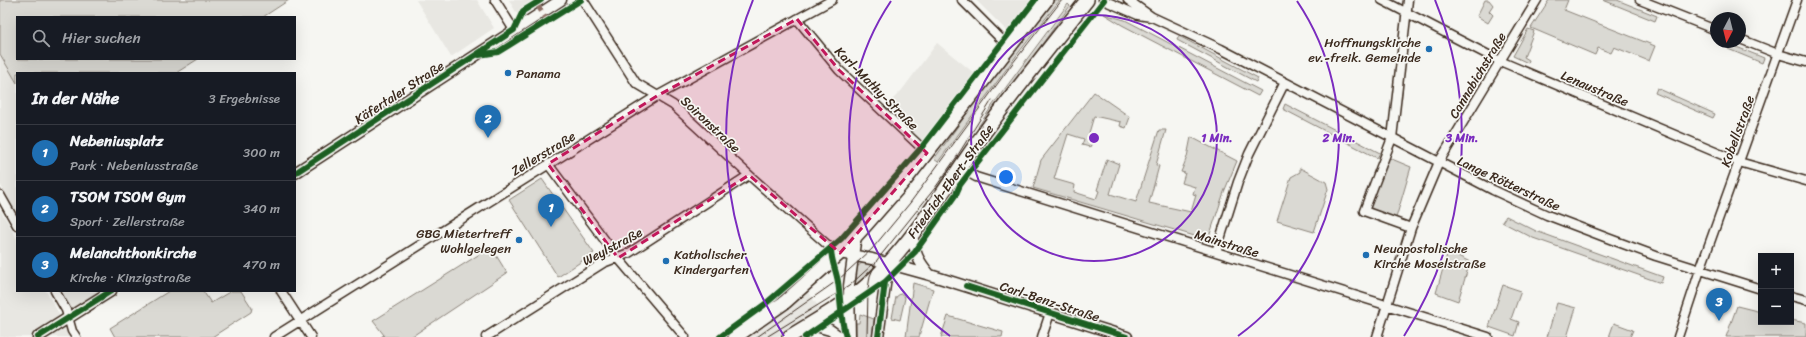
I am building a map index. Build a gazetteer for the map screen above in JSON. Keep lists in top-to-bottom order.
{
  "streets": {
    "main road": ["Friedrich-Ebert-Straße"],
    "street": [
      "Cannabichstraße",
      "Karl-Mathy-Straße",
      "Lenaustraße",
      "Käfertaler Straße",
      "Soironstraße",
      "Kobellstraße",
      "Zellerstraße",
      "Lange Rötterstraße",
      "Mainstraße",
      "Weylstraße",
      "Carl-Benz-Straße"
    ]
  },
  "crossings": [
    ["Cannabichstraße", "Lenaustraße"],
    ["Cannabichstraße", "Lange Rötterstraße"],
    ["Cannabichstraße", "Mainstraße"],
    ["Karl-Mathy-Straße", "Zellerstraße"],
    ["Lenaustraße", "Kobellstraße"],
    ["Soironstraße", "Zellerstraße"],
    ["Soironstraße", "Weylstraße"],
    ["Soironstraße", "Carl-Benz-Straße"],
    ["Kobellstraße", "Lange Rötterstraße"],
    ["Friedrich-Ebert-Straße", "Mainstraße"],
    ["Friedrich-Ebert-Straße", "Carl-Benz-Straße"]
  ],
  "places": [
    "Hoffnungskirche ev.-freik. Gemeinde",
    "Panama",
    "GBG Mietertreff Wohlgelegen",
    "Neuapostolische Kirche Moselstraße",
    "Katholischer Kindergarten"
  ],
  "north": "bottom",
  "page": {
    "search": "Hier suchen",
    "heading": ["In der Nähe", "3 Ergebnisse"],
    "pins": ["2", "1", "3"],
    "list": [
      {
        "mark": "1",
        "name": "Nebeniusplatz",
        "note": "Park · Nebeniusstraße",
        "value": "300 m"
      },
      {
        "mark": "2",
        "name": "TSOM TSOM Gym",
        "note": "Sport · Zellerstraße",
        "value": "340 m"
      },
      {
        "mark": "3",
        "name": "Melanchthonkirche",
        "note": "Kirche · Kinzigstraße",
        "value": "470 m"
      }
    ],
    "map_buttons": ["+", "−"]
  },
  "rings": ["1 Min.", "2 Min.", "3 Min."]
}
